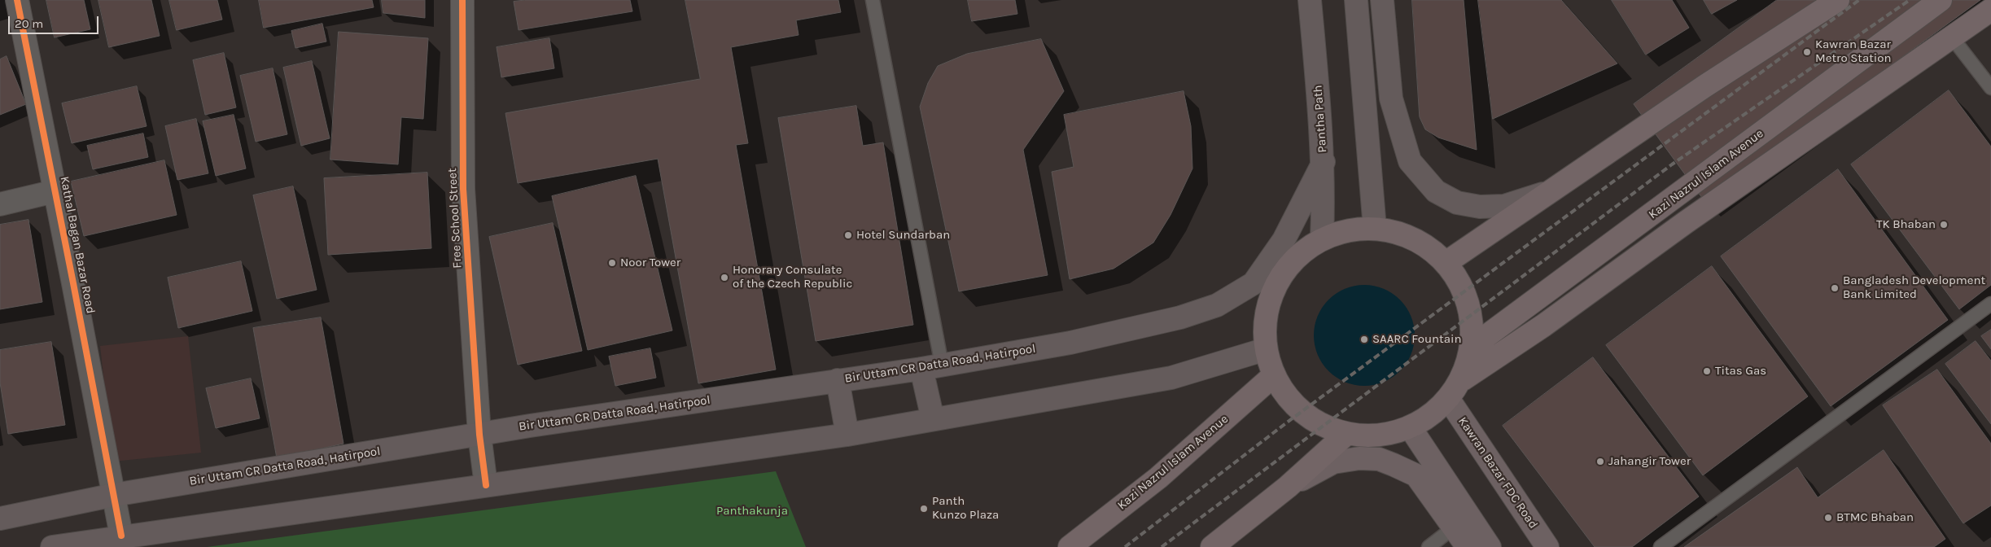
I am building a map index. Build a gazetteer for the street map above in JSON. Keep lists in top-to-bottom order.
{
  "streets": {
    "highway": ["Kazi Nazrul Islam Avenue"],
    "main road": ["Pantha Path", "Bir Uttam CR Datta Road, Hatirpool", "Kawran Bazar FDC Road"],
    "street": ["Free School Street", "Kathal Bagan Bazar Road"]
  },
  "crossings": [
    ["Pantha Path", "Bir Uttam CR Datta Road, Hatirpool"],
    ["Free School Street", "Bir Uttam CR Datta Road, Hatirpool"],
    ["Kathal Bagan Bazar Road", "Bir Uttam CR Datta Road, Hatirpool"]
  ],
  "parks": ["Panthakunja"],
  "places": [
    "Kawran Bazar Metro Station",
    "TK Bhaban",
    "Hotel Sundarban",
    "Noor Tower",
    "Honorary Consulate of the Czech Republic",
    "Bangladesh Development Bank Limited",
    "SAARC Fountain",
    "Titas Gas",
    "Jahangir Tower",
    "Panth Kunzo Plaza",
    "BTMC Bhaban"
  ],
  "scale_bar": "20 m"
}
